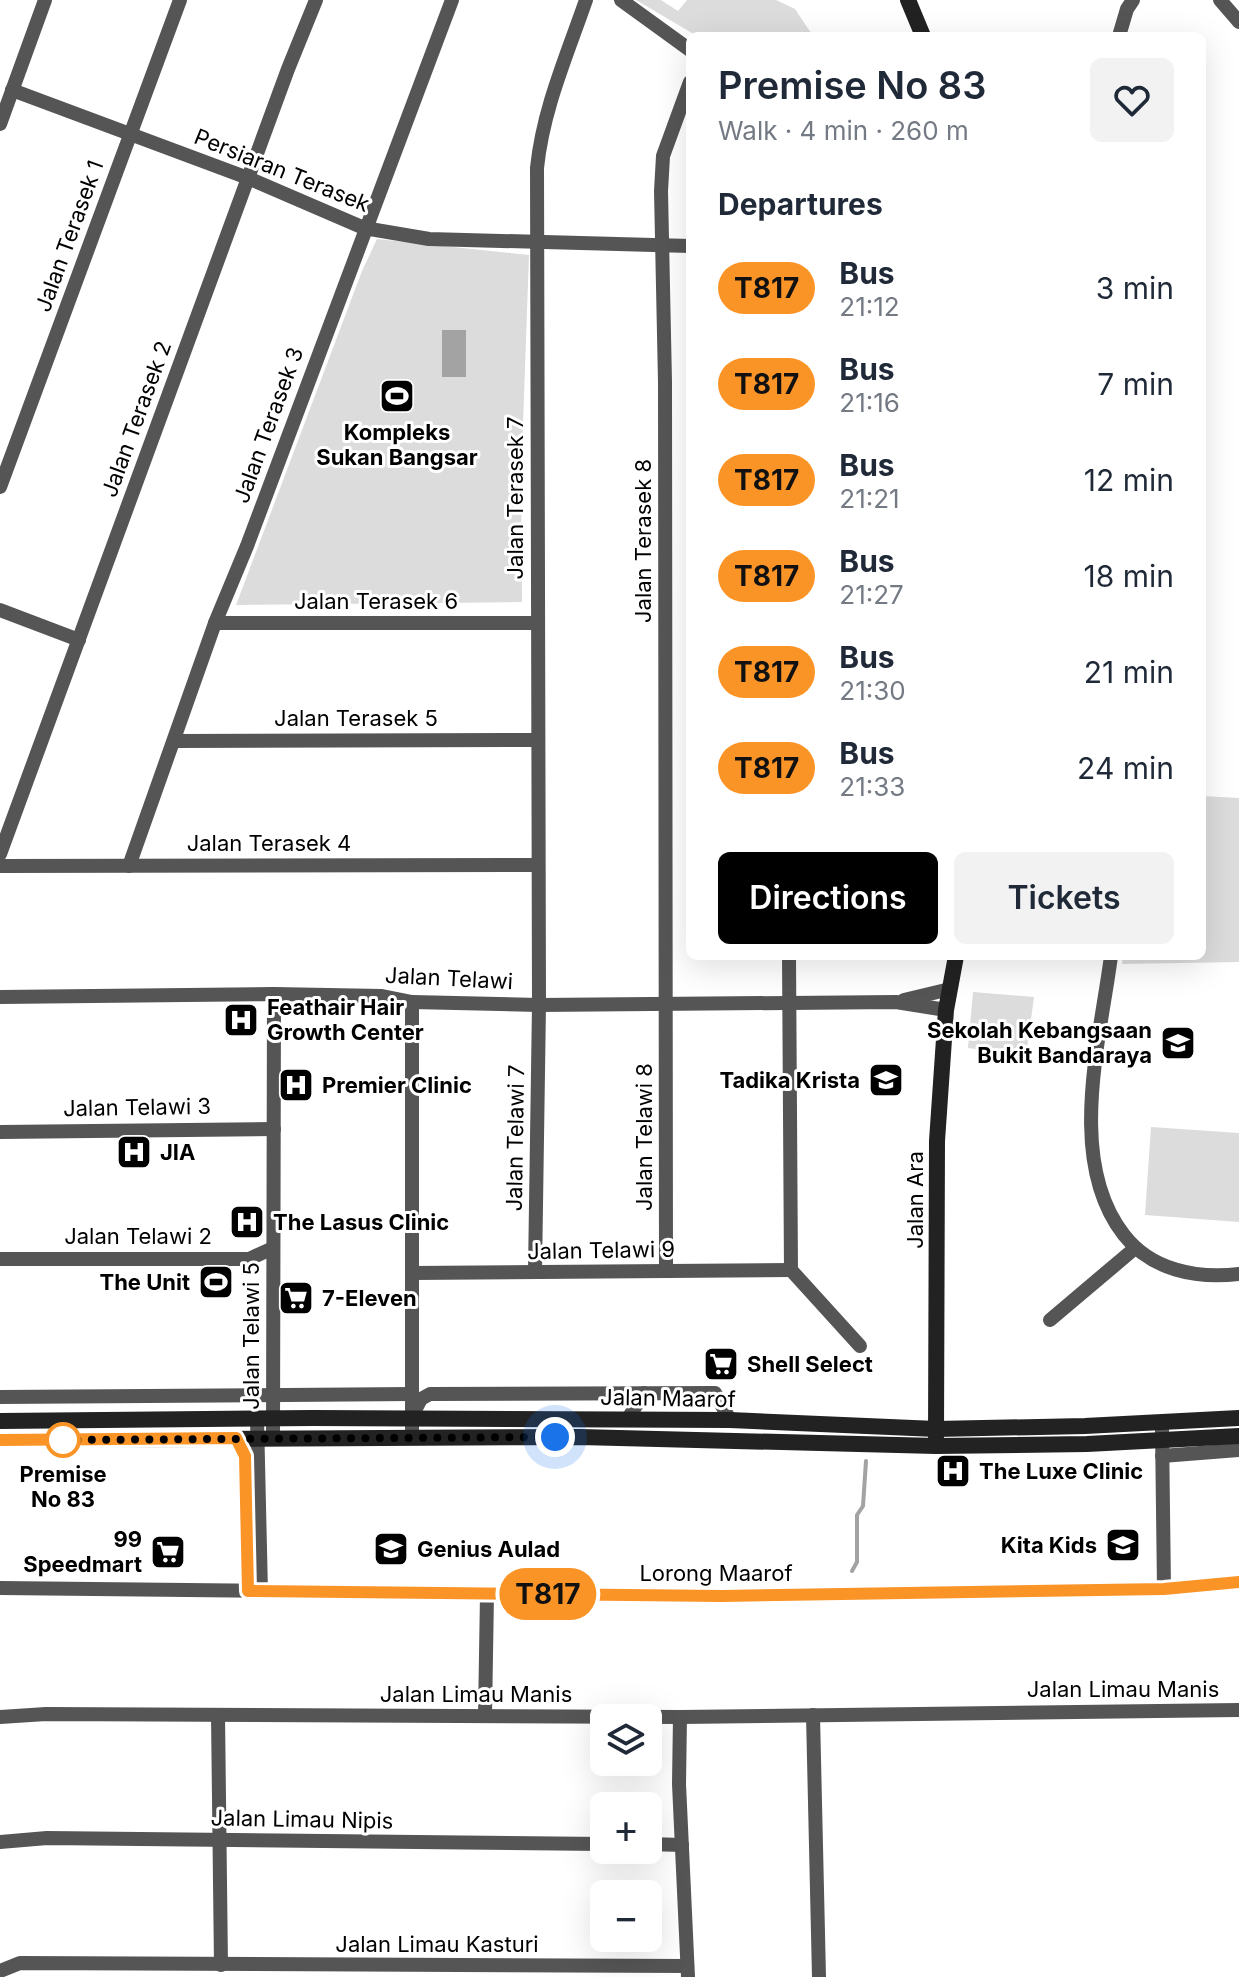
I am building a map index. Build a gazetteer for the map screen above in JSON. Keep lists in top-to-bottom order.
{
  "streets": {
    "main road": ["Jalan Ara", "Jalan Maarof"],
    "street": [
      "Persiaran Terasek",
      "Jalan Terasek 1",
      "Jalan Terasek 2",
      "Jalan Terasek 3",
      "Jalan Terasek 7",
      "Jalan Terasek 8",
      "Jalan Terasek 6",
      "Jalan Terasek 5",
      "Jalan Terasek 4",
      "Jalan Telawi",
      "Jalan Telawi 3",
      "Jalan Telawi 8",
      "Jalan Telawi 7",
      "Jalan Telawi 2",
      "Jalan Telawi 9",
      "Jalan Telawi 5",
      "Lorong Maarof",
      "Jalan Limau Manis",
      "Jalan Limau Nipis",
      "Jalan Limau Kasturi"
    ]
  },
  "crossings": [
    ["Persiaran Terasek", "Jalan Terasek 1"],
    ["Persiaran Terasek", "Jalan Terasek 2"],
    ["Persiaran Terasek", "Jalan Terasek 3"],
    ["Persiaran Terasek", "Jalan Terasek 7"],
    ["Persiaran Terasek", "Jalan Terasek 8"],
    ["Jalan Terasek 3", "Jalan Terasek 6"],
    ["Jalan Terasek 3", "Jalan Terasek 5"],
    ["Jalan Terasek 3", "Jalan Terasek 4"],
    ["Jalan Terasek 7", "Jalan Terasek 6"],
    ["Jalan Terasek 7", "Jalan Terasek 5"],
    ["Jalan Terasek 7", "Jalan Terasek 4"],
    ["Jalan Terasek 7", "Jalan Telawi"],
    ["Jalan Terasek 7", "Jalan Telawi 7"],
    ["Jalan Terasek 8", "Jalan Telawi"],
    ["Jalan Terasek 8", "Jalan Telawi 8"],
    ["Jalan Telawi", "Jalan Telawi 8"],
    ["Jalan Telawi", "Jalan Telawi 7"],
    ["Jalan Telawi", "Jalan Ara"],
    ["Jalan Telawi", "Jalan Telawi 5"],
    ["Jalan Telawi 3", "Jalan Telawi 5"],
    ["Jalan Telawi 8", "Jalan Telawi 9"],
    ["Jalan Telawi 7", "Jalan Telawi 9"],
    ["Jalan Ara", "Jalan Maarof"],
    ["Jalan Telawi 2", "Jalan Telawi 5"],
    ["Jalan Telawi 5", "Jalan Maarof"]
  ],
  "places": {
    "sports": ["Kompleks Sukan Bangsar", "The Unit"],
    "hospital": [
      "Feathair Hair Growth Center",
      "Premier Clinic",
      "JIA",
      "The Lasus Clinic",
      "The Luxe Clinic"
    ],
    "school or university": [
      "Sekolah Kebangsaan Bukit Bandaraya",
      "Tadika Krista",
      "Kita Kids",
      "Genius Aulad"
    ],
    "supermarket": ["7-Eleven", "Shell Select", "99 Speedmart"],
    "other": ["Premise No 83"]
  },
  "lines": ["bus line T817"],
  "page": {
    "on_map": "T817",
    "heading": [
      ["Premise No 83", "Walk · 4 min · 260 m"],
      "Departures"
    ],
    "list": [
      {
        "mark": "T817",
        "name": "Bus",
        "note": "21:12",
        "value": "3 min"
      },
      {
        "mark": "T817",
        "name": "Bus",
        "note": "21:16",
        "value": "7 min"
      },
      {
        "mark": "T817",
        "name": "Bus",
        "note": "21:21",
        "value": "12 min"
      },
      {
        "mark": "T817",
        "name": "Bus",
        "note": "21:27",
        "value": "18 min"
      },
      {
        "mark": "T817",
        "name": "Bus",
        "note": "21:30",
        "value": "21 min"
      },
      {
        "mark": "T817",
        "name": "Bus",
        "note": "21:33",
        "value": "24 min"
      }
    ],
    "buttons": ["Directions", "Tickets"],
    "map_buttons": ["+", "−"]
  }
}
